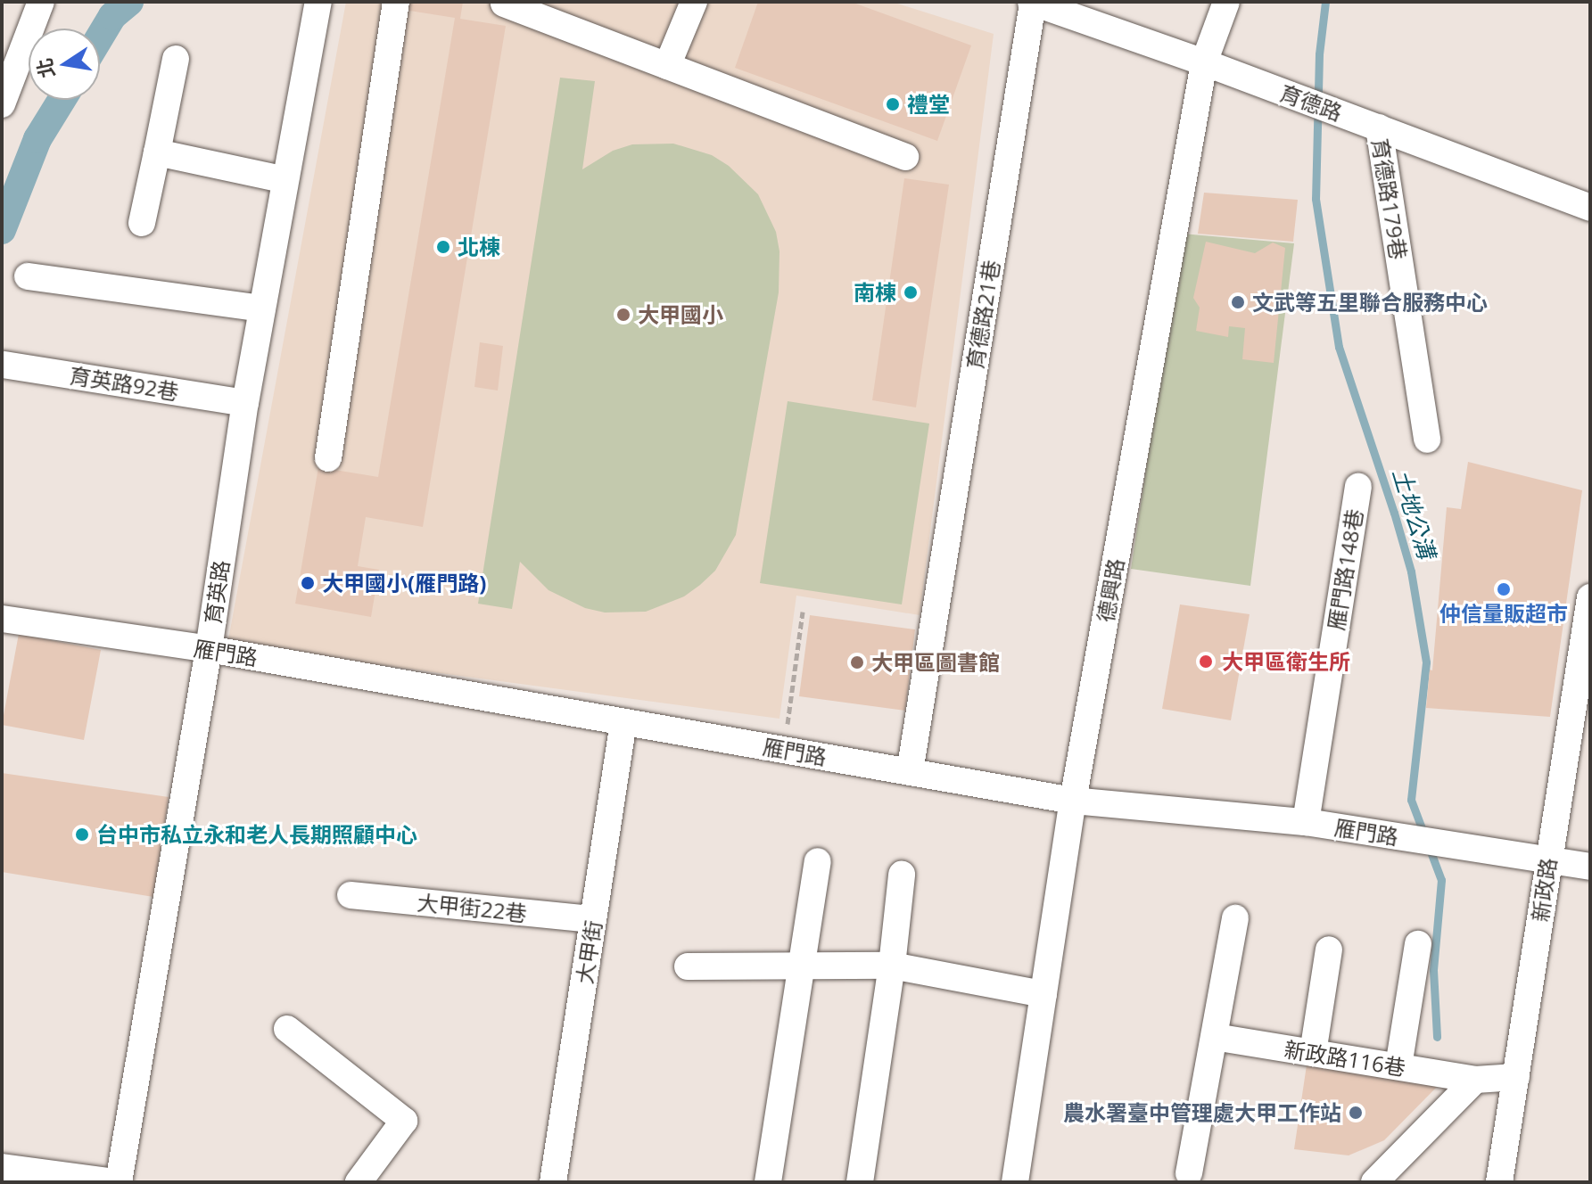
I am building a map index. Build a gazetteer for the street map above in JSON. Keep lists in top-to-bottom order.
{
  "streets": {
    "street": [
      "育德路",
      "育德路179巷",
      "育德路21巷",
      "育英路92巷",
      "雁門路148巷",
      "德興路",
      "育英路",
      "雁門路",
      "新政路",
      "大甲街22巷",
      "大甲街",
      "新政路116巷"
    ]
  },
  "crossings": [
    ["育德路", "育德路179巷"],
    ["育德路", "育德路21巷"],
    ["育德路", "德興路"],
    ["育德路21巷", "雁門路"],
    ["育英路92巷", "育英路"],
    ["雁門路148巷", "雁門路"],
    ["德興路", "雁門路"],
    ["育英路", "雁門路"],
    ["雁門路", "新政路"],
    ["雁門路", "大甲街"],
    ["新政路", "新政路116巷"],
    ["大甲街22巷", "大甲街"]
  ],
  "water": ["土地公溝"],
  "places": [
    "禮堂",
    "北棟",
    "南棟",
    "文武等五里聯合服務中心",
    "大甲國小",
    "大甲國小(雁門路)",
    "仲信量販超市",
    "大甲區衛生所",
    "大甲區圖書館",
    "台中市私立永和老人長期照顧中心",
    "農水署臺中管理處大甲工作站"
  ],
  "north": "left"
}
